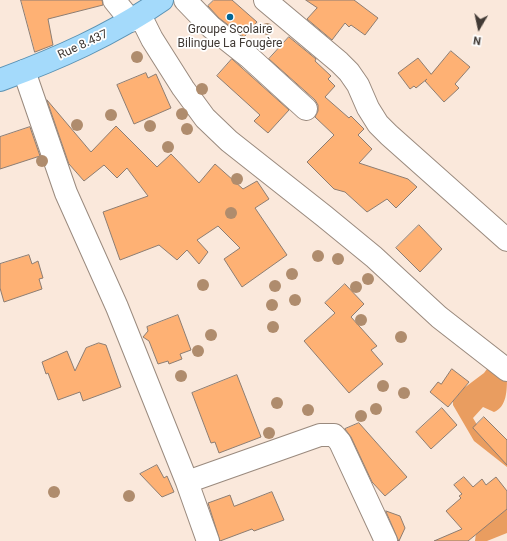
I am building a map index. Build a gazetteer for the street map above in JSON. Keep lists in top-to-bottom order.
{
  "streets": {
    "main road": ["Rue 8.437"]
  },
  "places": ["Groupe Scolaire Bilingue La Fougère"],
  "north": "bottom"
}
